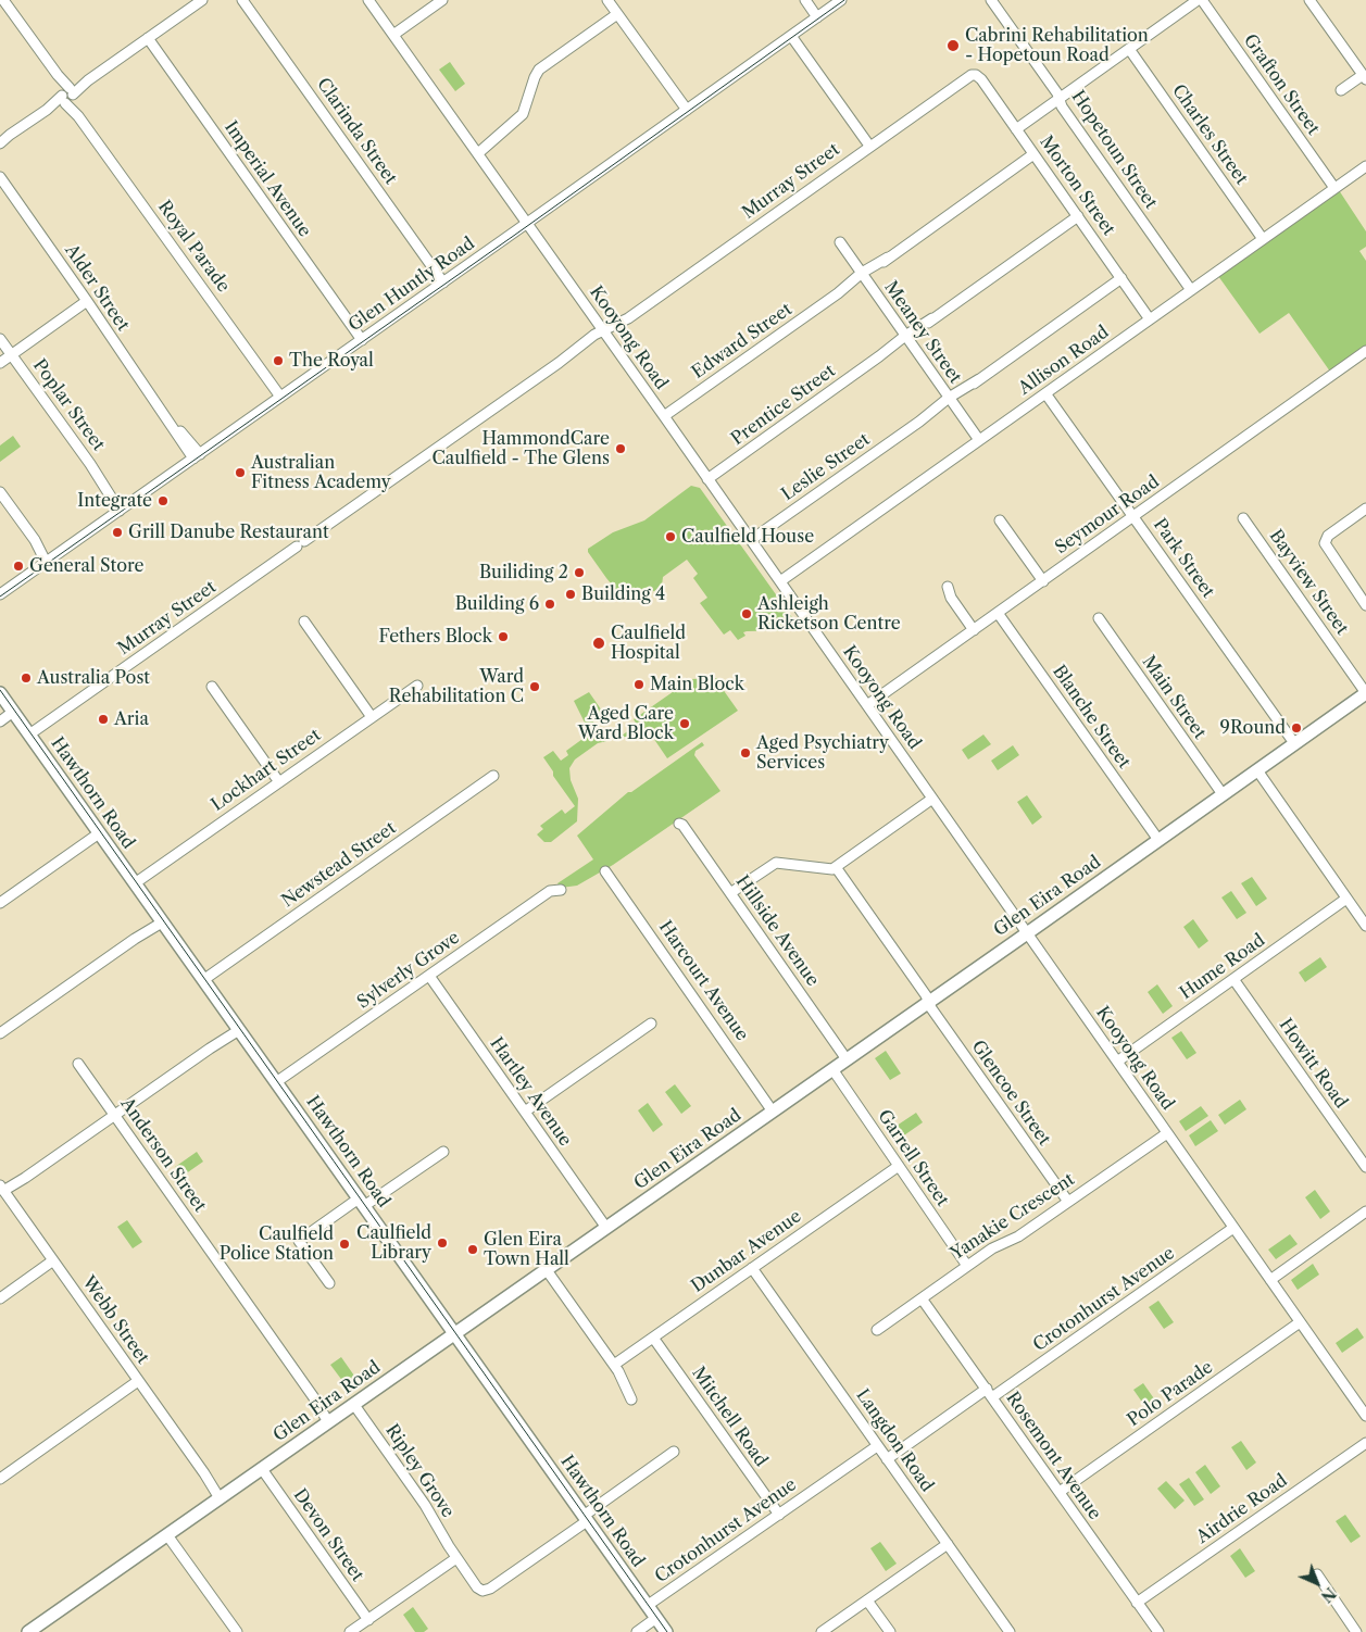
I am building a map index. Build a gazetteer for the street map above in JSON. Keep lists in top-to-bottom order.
{
  "streets": {
    "main road": ["Hawthorn Road", "Glen Eira Road"],
    "street": [
      "Grafton Street",
      "Clarinda Street",
      "Charles Street",
      "Hopetoun Street",
      "Imperial Avenue",
      "Murray Street",
      "Morton Street",
      "Royal Parade",
      "Glen Huntly Road",
      "Alder Street",
      "Meaney Street",
      "Kooyong Road",
      "Edward Street",
      "Allison Road",
      "Poplar Street",
      "Prentice Street",
      "Leslie Street",
      "Seymour Road",
      "Park Street",
      "Bayview Street",
      "Main Street",
      "Blanche Street",
      "Lockhart Street",
      "Newstead Street",
      "Hillside Avenue",
      "Hume Road",
      "Sylverly Grove",
      "Harcourt Avenue",
      "Howitt Road",
      "Hartley Avenue",
      "Glencoe Street",
      "Anderson Street",
      "Garrell Street",
      "Yanakie Crescent",
      "Dunbar Avenue",
      "Crotonhurst Avenue",
      "Webb Street",
      "Polo Parade",
      "Mitchell Road",
      "Langdon Road",
      "Rosemont Avenue",
      "Ripley Grove",
      "Airdrie Road",
      "Devon Street"
    ]
  },
  "crossings": [
    ["Grafton Street", "Allison Road"],
    ["Clarinda Street", "Glen Huntly Road"],
    ["Charles Street", "Allison Road"],
    ["Hopetoun Street", "Allison Road"],
    ["Imperial Avenue", "Glen Huntly Road"],
    ["Murray Street", "Morton Street"],
    ["Murray Street", "Kooyong Road"],
    ["Murray Street", "Hawthorn Road"],
    ["Morton Street", "Edward Street"],
    ["Morton Street", "Allison Road"],
    ["Morton Street", "Prentice Street"],
    ["Morton Street", "Leslie Street"],
    ["Royal Parade", "Glen Huntly Road"],
    ["Glen Huntly Road", "Alder Street"],
    ["Glen Huntly Road", "Kooyong Road"],
    ["Glen Huntly Road", "Poplar Street"],
    ["Meaney Street", "Edward Street"],
    ["Meaney Street", "Allison Road"],
    ["Meaney Street", "Prentice Street"],
    ["Meaney Street", "Leslie Street"],
    ["Kooyong Road", "Edward Street"],
    ["Kooyong Road", "Allison Road"],
    ["Kooyong Road", "Prentice Street"],
    ["Kooyong Road", "Leslie Street"],
    ["Kooyong Road", "Seymour Road"],
    ["Kooyong Road", "Glen Eira Road"],
    ["Kooyong Road", "Hume Road"],
    ["Kooyong Road", "Yanakie Crescent"],
    ["Kooyong Road", "Crotonhurst Avenue"],
    ["Kooyong Road", "Polo Parade"],
    ["Allison Road", "Park Street"],
    ["Seymour Road", "Park Street"],
    ["Seymour Road", "Blanche Street"],
    ["Park Street", "Glen Eira Road"],
    ["Bayview Street", "Glen Eira Road"],
    ["Main Street", "Glen Eira Road"],
    ["Blanche Street", "Glen Eira Road"],
    ["Lockhart Street", "Hawthorn Road"],
    ["Hawthorn Road", "Newstead Street"],
    ["Hawthorn Road", "Glen Eira Road"],
    ["Hawthorn Road", "Sylverly Grove"],
    ["Hawthorn Road", "Crotonhurst Avenue"],
    ["Hawthorn Road", "Ripley Grove"],
    ["Glen Eira Road", "Hillside Avenue"],
    ["Glen Eira Road", "Harcourt Avenue"],
    ["Glen Eira Road", "Hartley Avenue"],
    ["Glen Eira Road", "Glencoe Street"],
    ["Glen Eira Road", "Anderson Street"],
    ["Glen Eira Road", "Garrell Street"],
    ["Glen Eira Road", "Webb Street"],
    ["Glen Eira Road", "Ripley Grove"],
    ["Glen Eira Road", "Devon Street"],
    ["Hume Road", "Howitt Road"],
    ["Sylverly Grove", "Hartley Avenue"],
    ["Glencoe Street", "Yanakie Crescent"],
    ["Garrell Street", "Yanakie Crescent"],
    ["Garrell Street", "Dunbar Avenue"],
    ["Yanakie Crescent", "Rosemont Avenue"],
    ["Dunbar Avenue", "Mitchell Road"],
    ["Dunbar Avenue", "Langdon Road"],
    ["Crotonhurst Avenue", "Mitchell Road"],
    ["Crotonhurst Avenue", "Langdon Road"],
    ["Crotonhurst Avenue", "Rosemont Avenue"],
    ["Polo Parade", "Rosemont Avenue"],
    ["Rosemont Avenue", "Airdrie Road"]
  ],
  "places": [
    "Cabrini Rehabilitation - Hopetoun Road",
    "The Royal",
    "HammondCare Caulfield - The Glens",
    "Australian Fitness Academy",
    "Integrate",
    "Grill Danube Restaurant",
    "Caulfield House",
    "General Store",
    "Builiding 2",
    "Building 4",
    "Building 6",
    "Ashleigh Ricketson Centre",
    "Fethers Block",
    "Caulfield Hospital",
    "Australia Post",
    "Main Block",
    "Ward Rehabilitation C",
    "Aria",
    "Aged Care Ward Block",
    "9Round",
    "Aged Psychiatry Services",
    "Caulfield Library",
    "Caulfield Police Station",
    "Glen Eira Town Hall"
  ],
  "north": "bottom right"
}
